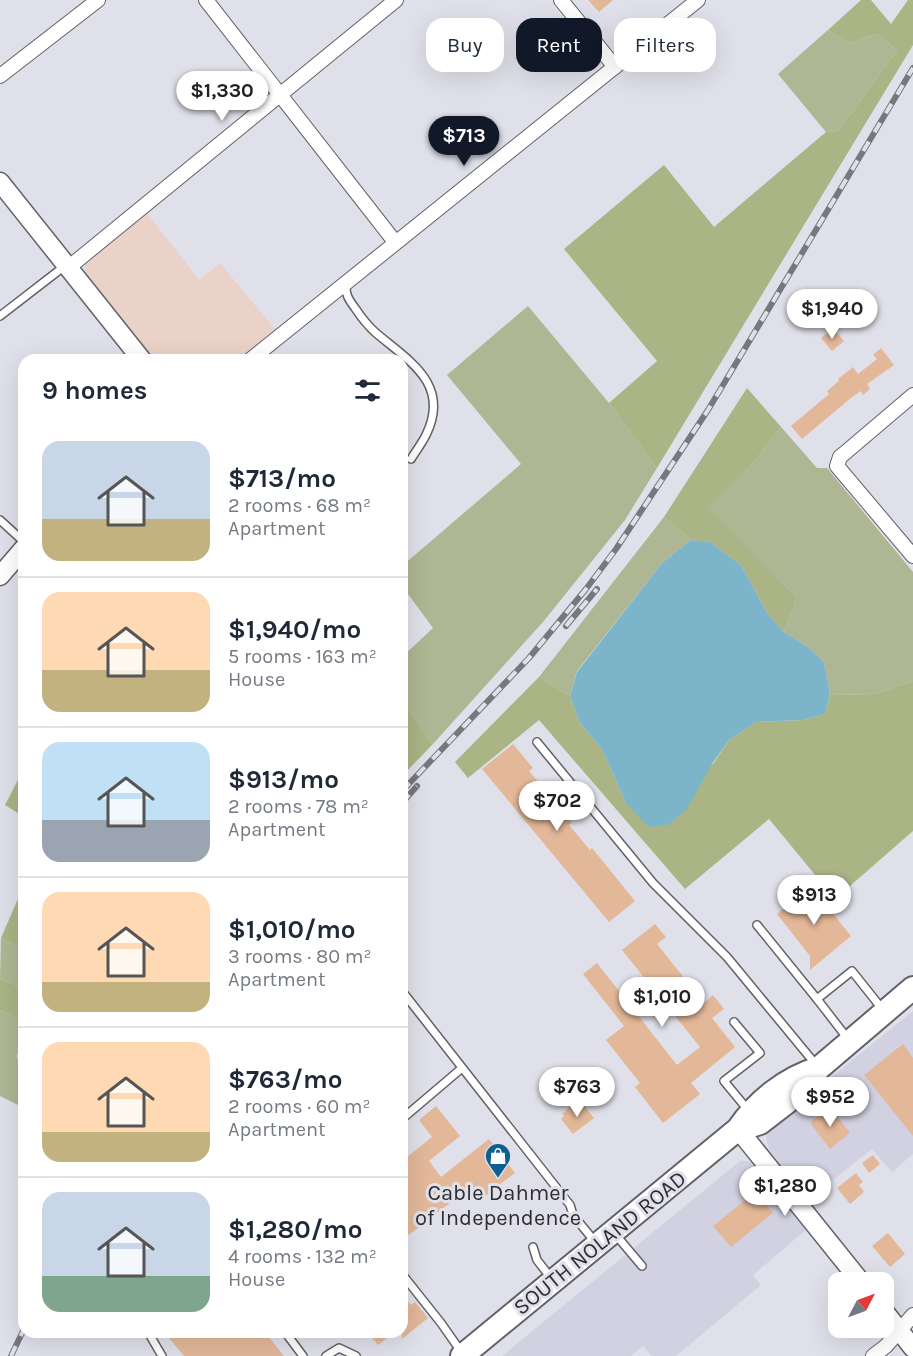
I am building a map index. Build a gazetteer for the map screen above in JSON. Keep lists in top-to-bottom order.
{
  "streets": {
    "main road": ["SOUTH NOLAND ROAD"]
  },
  "places": {
    "shop": ["Cable Dahmer of Independence"]
  },
  "north": "top right",
  "page": {
    "chip": ["Buy", "Rent", "Filters"],
    "price": [
      "$1,330",
      "$713",
      "$1,940",
      "$702",
      "$913",
      "$1,010",
      "$763",
      "$952",
      "$1,280"
    ],
    "heading": "9 homes",
    "list": [
      {
        "name": "$713/mo",
        "note": "2 rooms · 68 m² · Apartment"
      },
      {
        "name": "$1,940/mo",
        "note": "5 rooms · 163 m² · House"
      },
      {
        "name": "$913/mo",
        "note": "2 rooms · 78 m² · Apartment"
      },
      {
        "name": "$1,010/mo",
        "note": "3 rooms · 80 m² · Apartment"
      },
      {
        "name": "$763/mo",
        "note": "2 rooms · 60 m² · Apartment"
      },
      {
        "name": "$1,280/mo",
        "note": "4 rooms · 132 m² · House"
      }
    ]
  }
}
